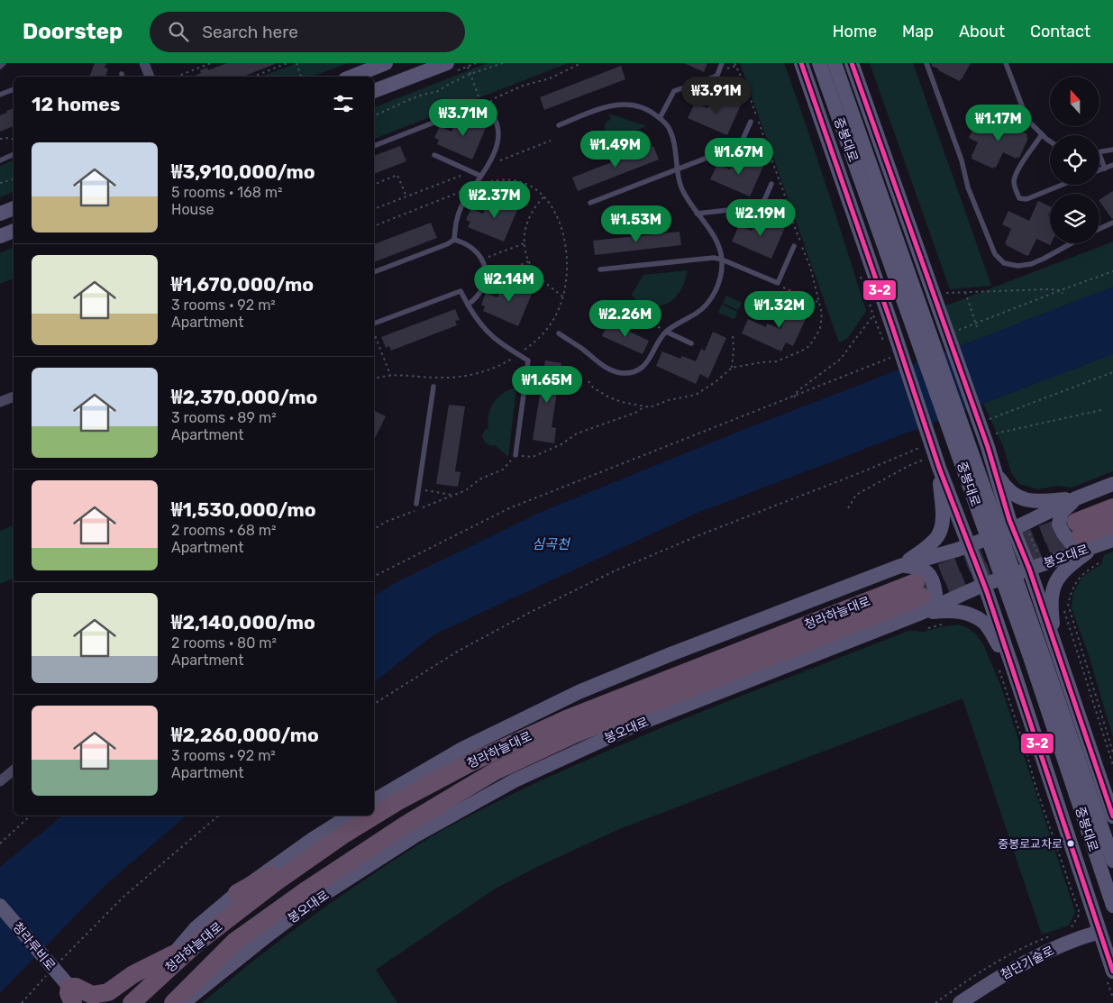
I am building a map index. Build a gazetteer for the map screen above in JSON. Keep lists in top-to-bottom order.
{
  "streets": {
    "highway": ["봉오대로", "청라하늘대로"],
    "main road": ["중봉대로", "청라루비로", "첨단기술로"]
  },
  "crossings": [
    ["중봉대로", "봉오대로"],
    ["중봉대로", "첨단기술로"],
    ["봉오대로", "청라하늘대로"]
  ],
  "water": ["심곡천"],
  "places": ["중봉로교차로"],
  "lines": ["transit line 3-2"],
  "north": "top",
  "page": {
    "header": "Doorstep",
    "search": "Search here",
    "nav": [
      "Home",
      "Map",
      "About",
      "Contact"
    ],
    "price": [
      "₩3.91M",
      "₩3.71M",
      "₩1.17M",
      "₩1.49M",
      "₩1.67M",
      "₩2.37M",
      "₩2.19M",
      "₩1.53M",
      "₩2.14M",
      "₩1.32M",
      "₩2.26M",
      "₩1.65M"
    ],
    "heading": "12 homes",
    "list": [
      {
        "name": "₩3,910,000/mo",
        "note": "5 rooms · 168 m² · House"
      },
      {
        "name": "₩1,670,000/mo",
        "note": "3 rooms · 92 m² · Apartment"
      },
      {
        "name": "₩2,370,000/mo",
        "note": "3 rooms · 89 m² · Apartment"
      },
      {
        "name": "₩1,530,000/mo",
        "note": "2 rooms · 68 m² · Apartment"
      },
      {
        "name": "₩2,140,000/mo",
        "note": "2 rooms · 80 m² · Apartment"
      },
      {
        "name": "₩2,260,000/mo",
        "note": "3 rooms · 92 m² · Apartment"
      }
    ]
  }
}
